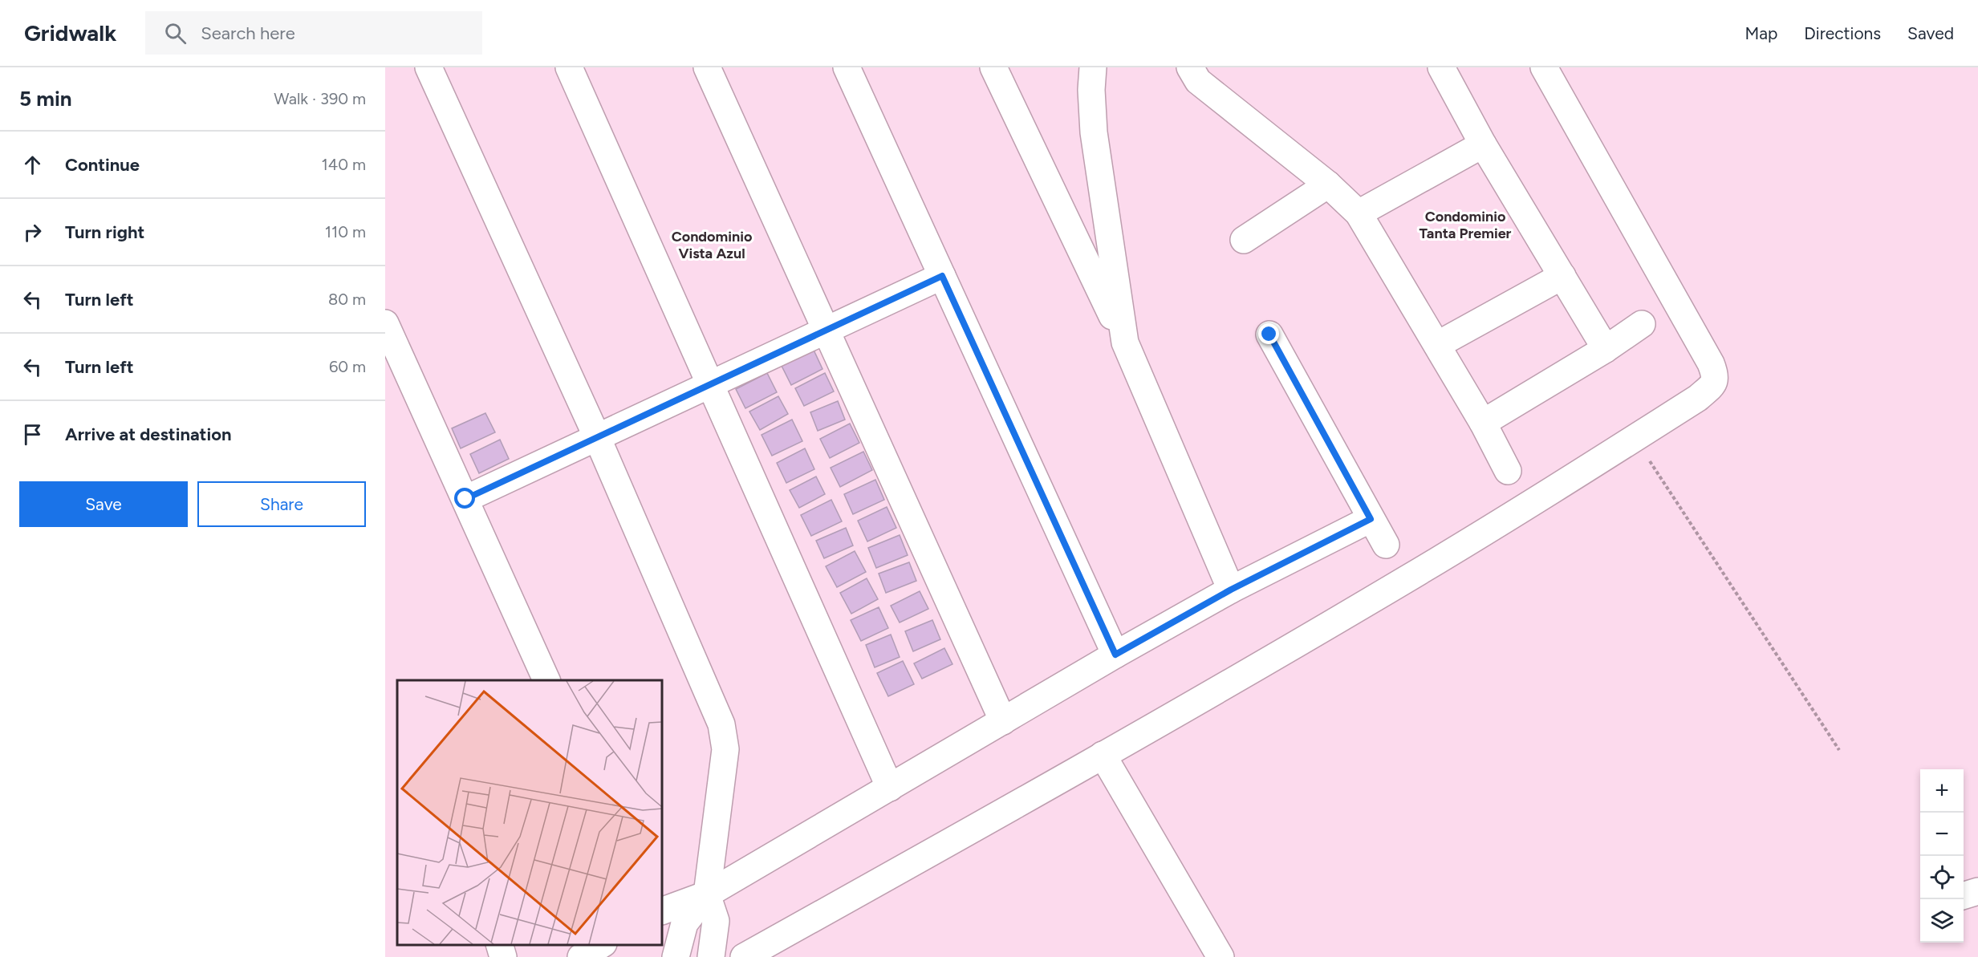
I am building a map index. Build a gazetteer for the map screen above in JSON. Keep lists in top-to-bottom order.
{
  "districts": ["Condominio Tanta Premier", "Condominio Vista Azul"],
  "page": {
    "header": "Gridwalk",
    "search": "Search here",
    "nav": ["Map", "Directions", "Saved"],
    "heading": ["5 min", "Walk · 390 m"],
    "list": [
      ["Continue", "140 m"],
      ["Turn right", "110 m"],
      ["Turn left", "80 m"],
      ["Turn left", "60 m"],
      "Arrive at destination"
    ],
    "buttons": ["Save", "Share"],
    "map_buttons": ["+", "−"]
  }
}
